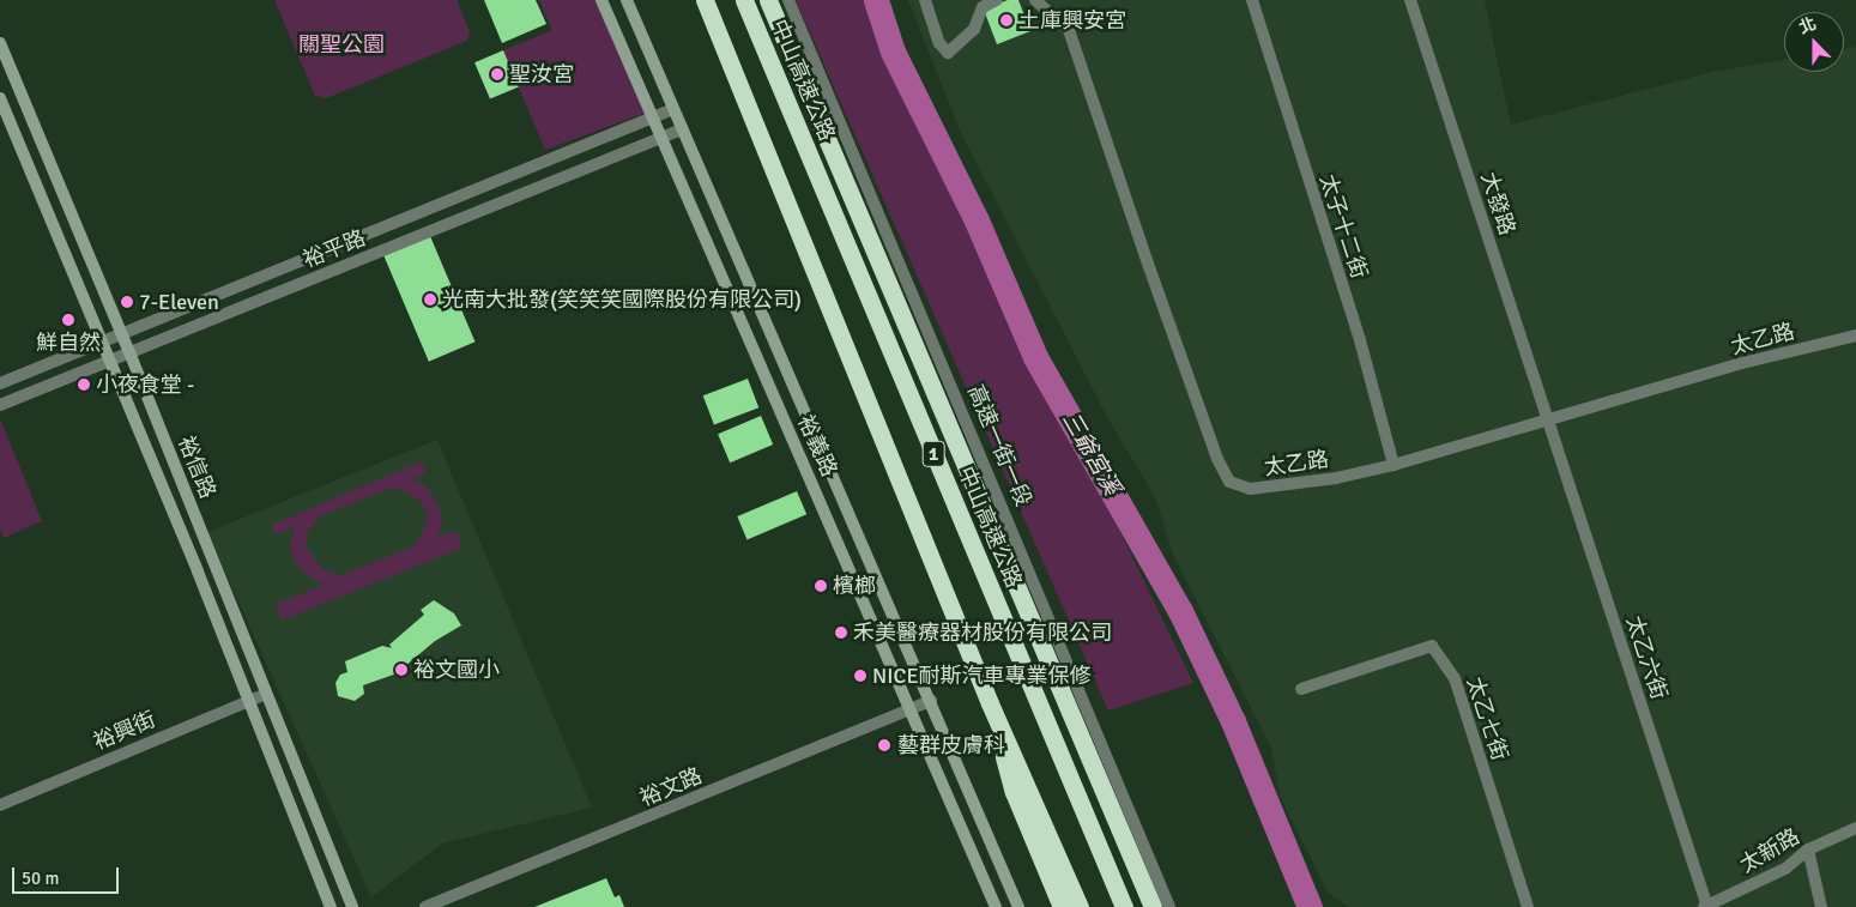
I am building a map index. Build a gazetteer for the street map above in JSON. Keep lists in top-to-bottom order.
{
  "streets": {
    "highway": ["中山高速公路", "1"],
    "street": [
      "大發路",
      "太子十二街",
      "裕平路",
      "太乙路",
      "裕義路",
      "高速一街一段",
      "裕信路",
      "太乙六街",
      "太乙七街",
      "裕興街",
      "裕文路",
      "太新路"
    ]
  },
  "crossings": [
    ["大發路", "太乙路"],
    ["大發路", "太乙六街"],
    ["太子十二街", "太乙路"],
    ["裕平路", "裕義路"],
    ["裕平路", "裕信路"],
    ["太乙路", "太乙六街"],
    ["裕義路", "裕文路"],
    ["裕信路", "裕興街"],
    ["太乙六街", "太新路"]
  ],
  "water": ["三爺宮溪"],
  "parks": ["關聖公園"],
  "places": [
    "土庫興安宮",
    "聖汝宮",
    "光南大批發(笑笑笑國際股份有限公司)",
    "7-Eleven",
    "鮮自然",
    "小夜食堂 -",
    "檳榔",
    "禾美醫療器材股份有限公司",
    "裕文國小",
    "NICE耐斯汽車專業保修",
    "藝群皮膚科"
  ],
  "scale_bar": "50 m",
  "north": "top"
}
